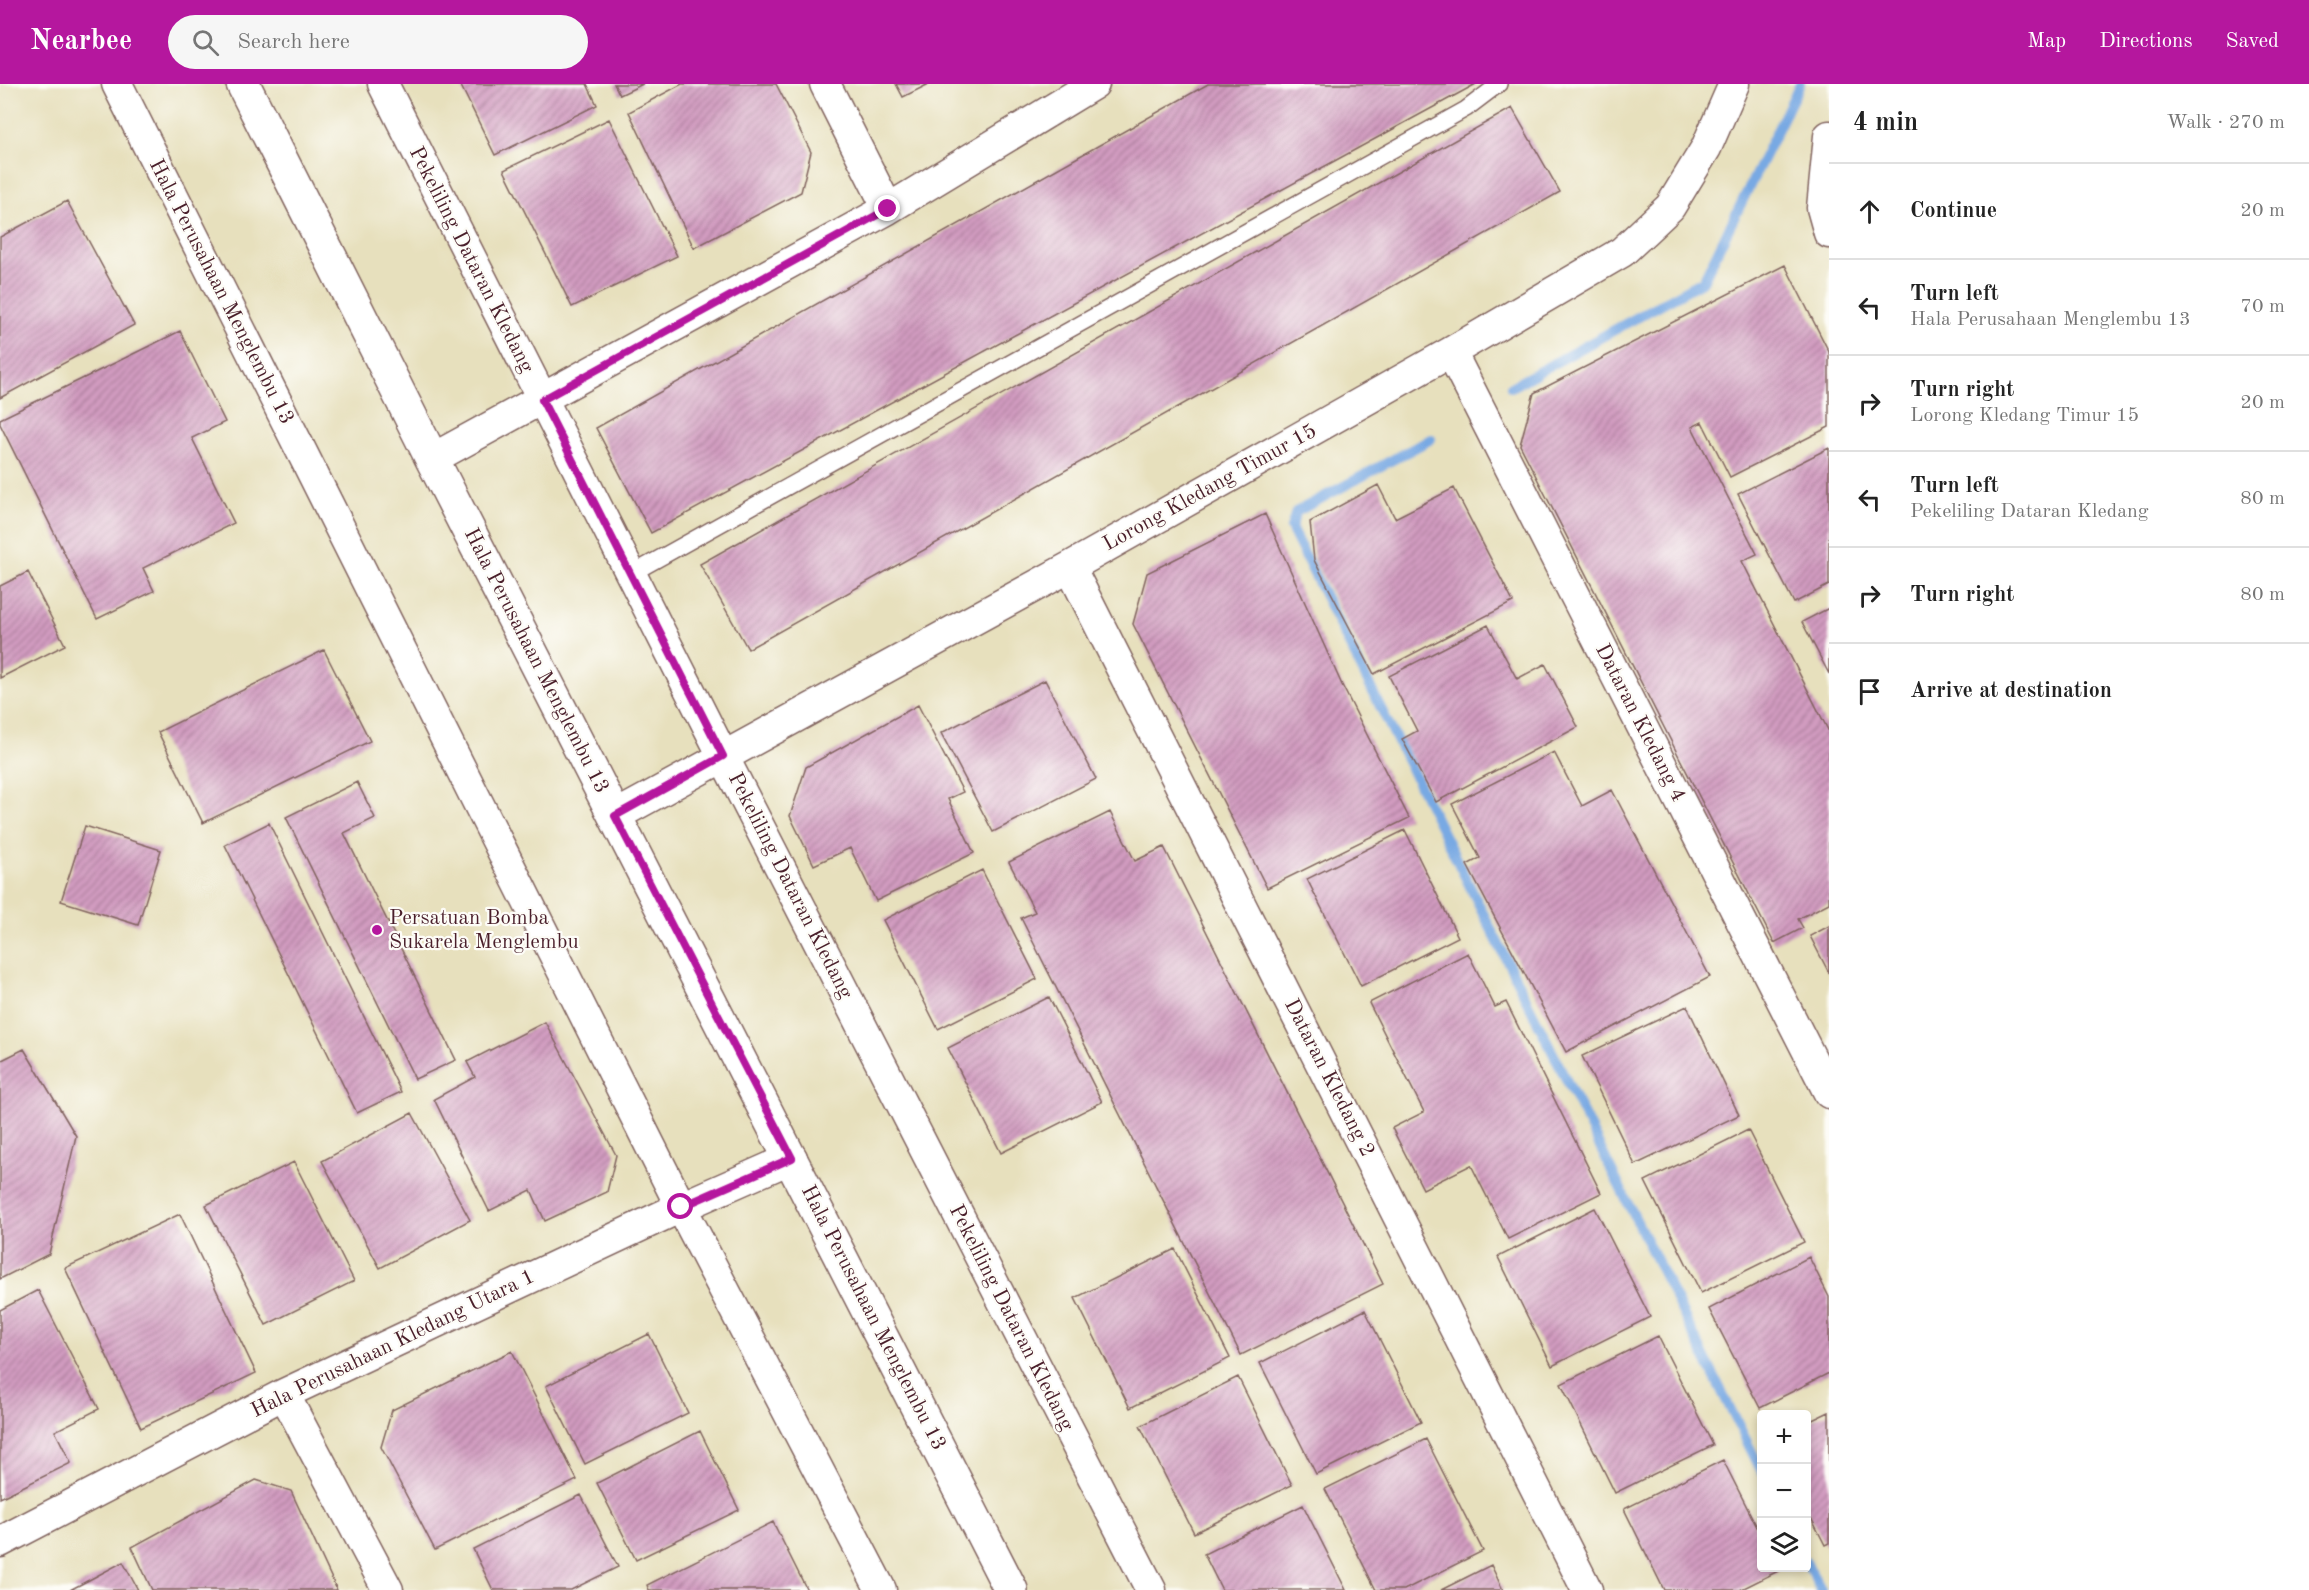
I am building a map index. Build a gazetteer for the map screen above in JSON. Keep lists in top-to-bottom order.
{
  "streets": {
    "street": [
      "Pekeliling Dataran Kledang",
      "Hala Perusahaan Menglembu 13",
      "Lorong Kledang Timur 15",
      "Dataran Kledang 4",
      "Dataran Kledang 2",
      "Hala Perusahaan Kledang Utara 1"
    ]
  },
  "crossings": [
    ["Pekeliling Dataran Kledang", "Lorong Kledang Timur 15"],
    ["Hala Perusahaan Menglembu 13", "Lorong Kledang Timur 15"],
    ["Hala Perusahaan Menglembu 13", "Hala Perusahaan Kledang Utara 1"],
    ["Lorong Kledang Timur 15", "Dataran Kledang 4"],
    ["Lorong Kledang Timur 15", "Dataran Kledang 2"]
  ],
  "places": ["Persatuan Bomba Sukarela Menglembu"],
  "page": {
    "header": "Nearbee",
    "search": "Search here",
    "nav": ["Map", "Directions", "Saved"],
    "heading": ["4 min", "Walk · 270 m"],
    "list": [
      ["Continue", "20 m"],
      ["Turn left", "Hala Perusahaan Menglembu 13", "70 m"],
      ["Turn right", "Lorong Kledang Timur 15", "20 m"],
      ["Turn left", "Pekeliling Dataran Kledang", "80 m"],
      ["Turn right", "80 m"],
      "Arrive at destination"
    ],
    "map_buttons": ["+", "−"]
  }
}
